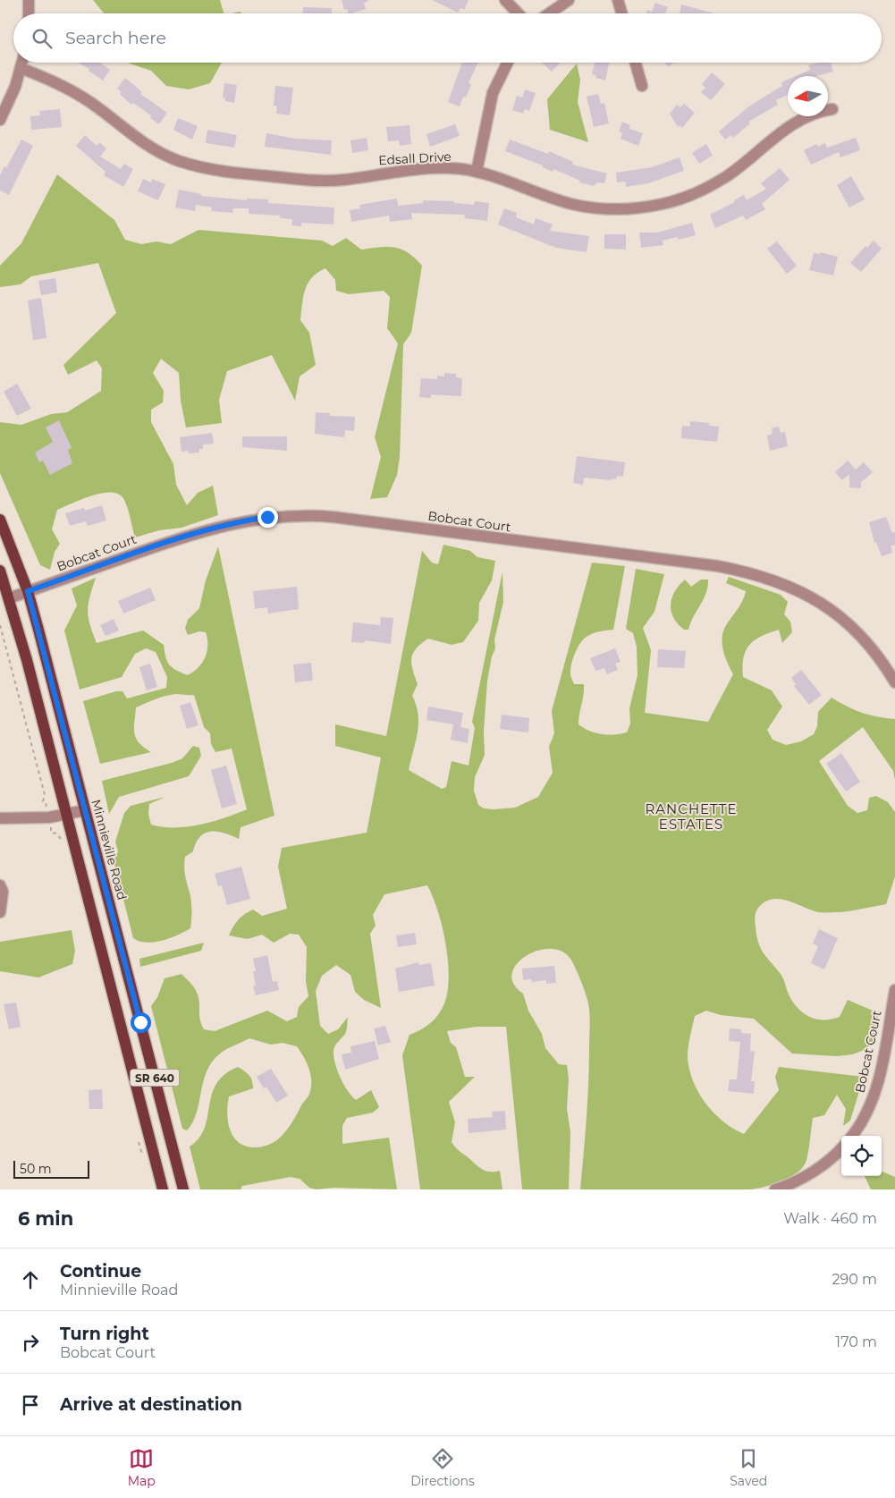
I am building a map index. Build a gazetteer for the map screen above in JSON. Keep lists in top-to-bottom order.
{
  "streets": {
    "main road": ["Minnieville Road", "SR 640"],
    "street": ["Edsall Drive", "Bobcat Court"]
  },
  "crossings": [
    ["Bobcat Court", "Minnieville Road"],
    ["Bobcat Court", "SR 640"]
  ],
  "districts": ["RANCHETTE ESTATES"],
  "scale_bar": "50 m",
  "north": "left",
  "page": {
    "search": "Search here",
    "scale": "50 m",
    "heading": ["6 min", "Walk · 460 m"],
    "list": [
      ["Continue", "Minnieville Road", "290 m"],
      ["Turn right", "Bobcat Court", "170 m"],
      "Arrive at destination"
    ],
    "nav": ["Map", "Directions", "Saved"]
  }
}
